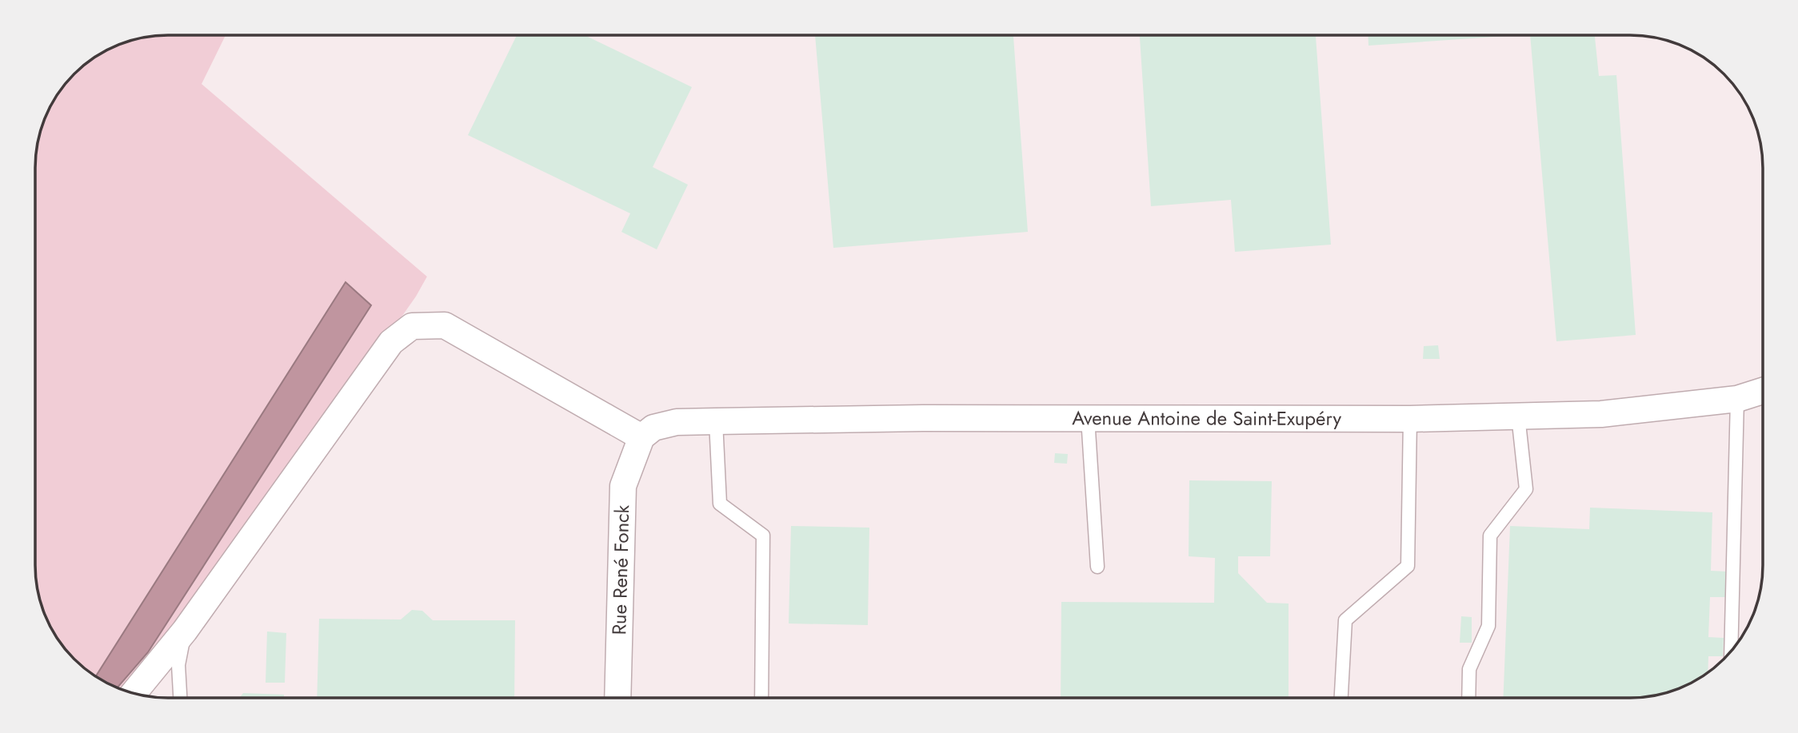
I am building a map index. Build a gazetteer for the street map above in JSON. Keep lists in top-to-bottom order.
{
  "streets": {
    "street": ["Avenue Antoine de Saint-Exupéry", "Rue René Fonck"]
  },
  "crossings": [
    ["Avenue Antoine de Saint-Exupéry", "Rue René Fonck"]
  ]
}
